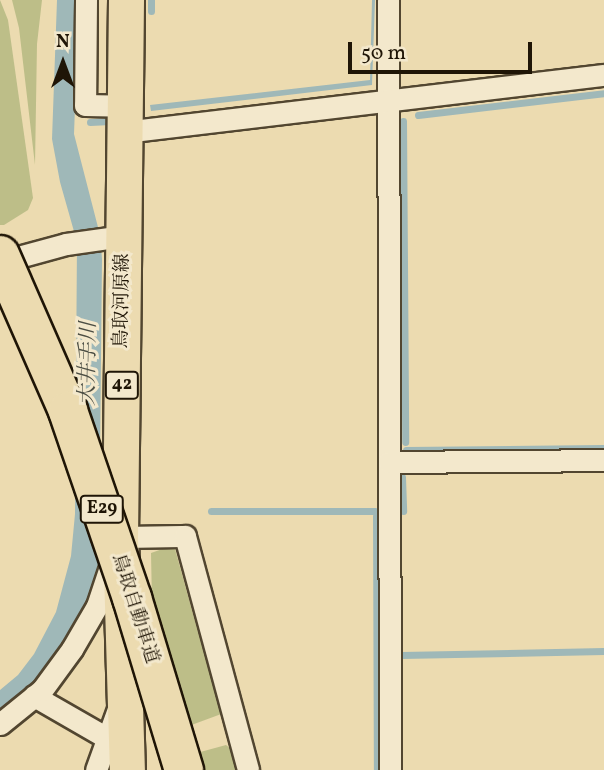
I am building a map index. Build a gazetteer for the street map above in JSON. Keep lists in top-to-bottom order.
{
  "streets": {
    "highway": ["E29", "鳥取自動車道"],
    "main road": ["鳥取河原線", "42"]
  },
  "water": ["大井手川"],
  "scale_bar": "50 m",
  "north": "top"
}
